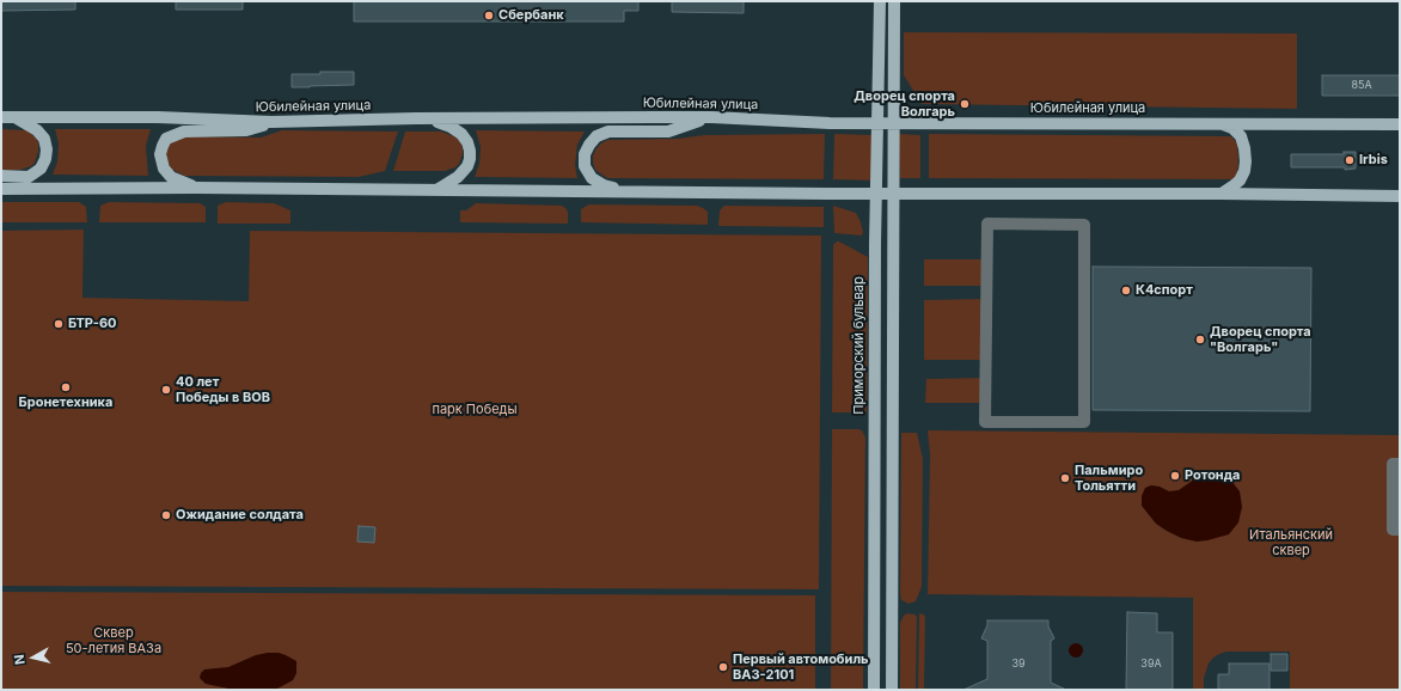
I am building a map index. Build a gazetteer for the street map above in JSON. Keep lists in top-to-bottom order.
{
  "streets": {
    "main road": ["Юбилейная улица", "Приморский бульвар"]
  },
  "crossings": [
    ["Юбилейная улица", "Приморский бульвар"]
  ],
  "parks": ["парк Победы", "Итальянский сквер", "Сквер 50-летия ВАЗа"],
  "places": [
    "Сбербанк",
    "Дворец спорта Волгарь",
    "Irbis",
    "К4спорт",
    "БТР-60",
    "Дворец спорта \"Волгарь\"",
    "Бронетехника",
    "40 лет Победы в ВОВ",
    "Ротонда",
    "Пальмиро Тольятти",
    "Ожидание солдата",
    "Первый автомобиль ВАЗ-2101"
  ],
  "house_numbers": ["85А", "39", "39А"],
  "north": "left"
}
